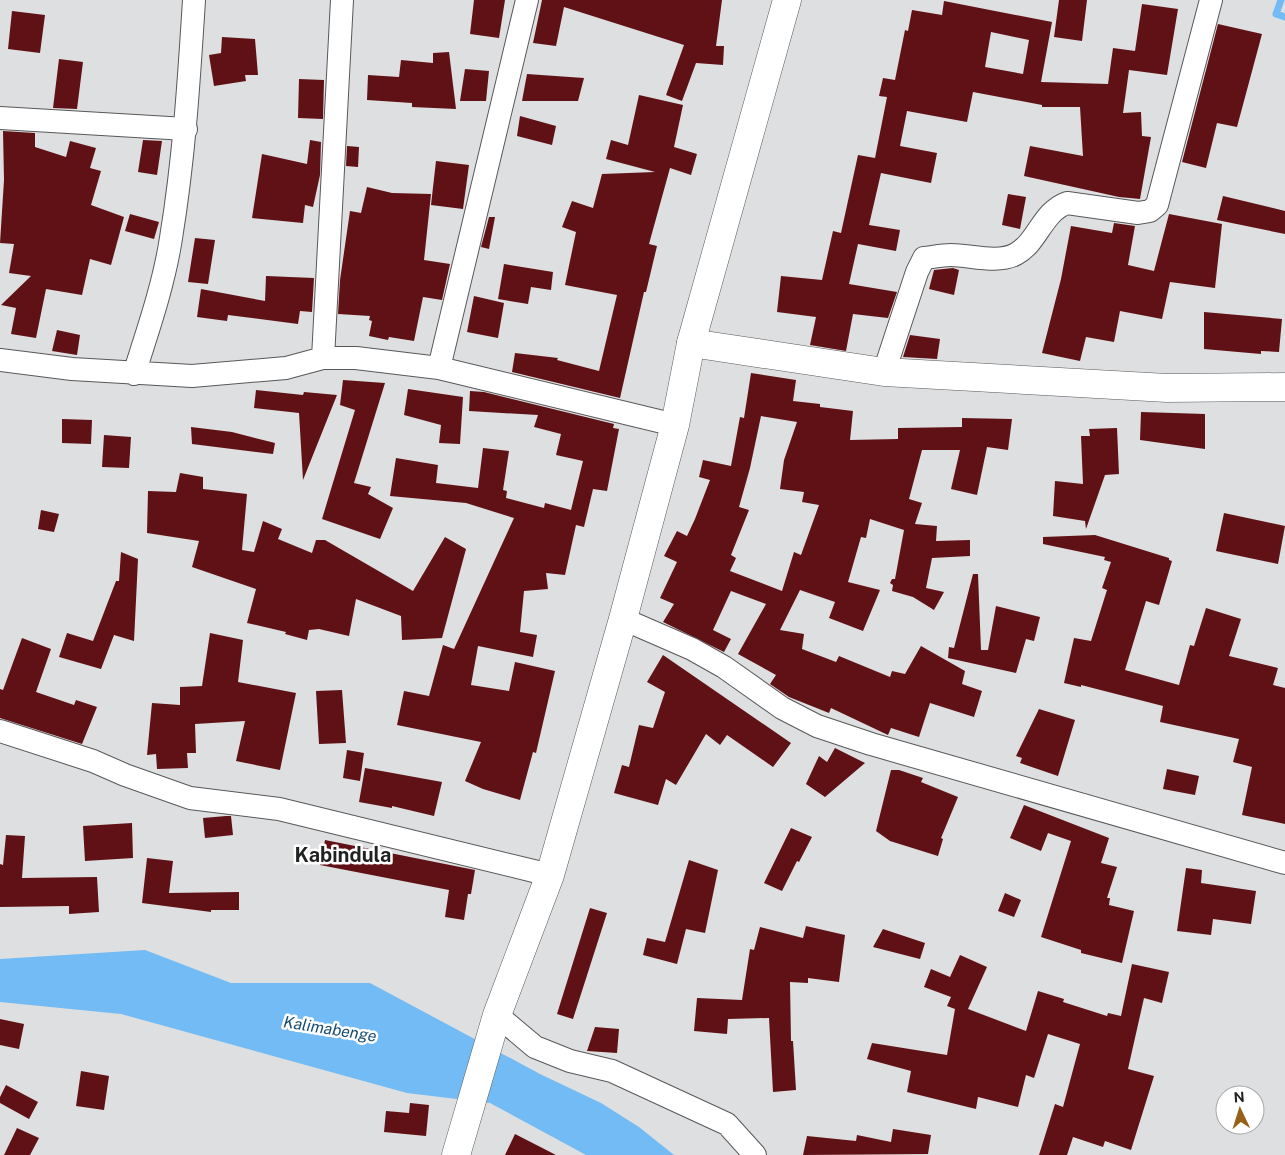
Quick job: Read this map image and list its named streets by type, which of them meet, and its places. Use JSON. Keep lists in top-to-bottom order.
{
  "districts": ["Kabindula"],
  "water": ["Kalimabenge"],
  "north": "top"
}
